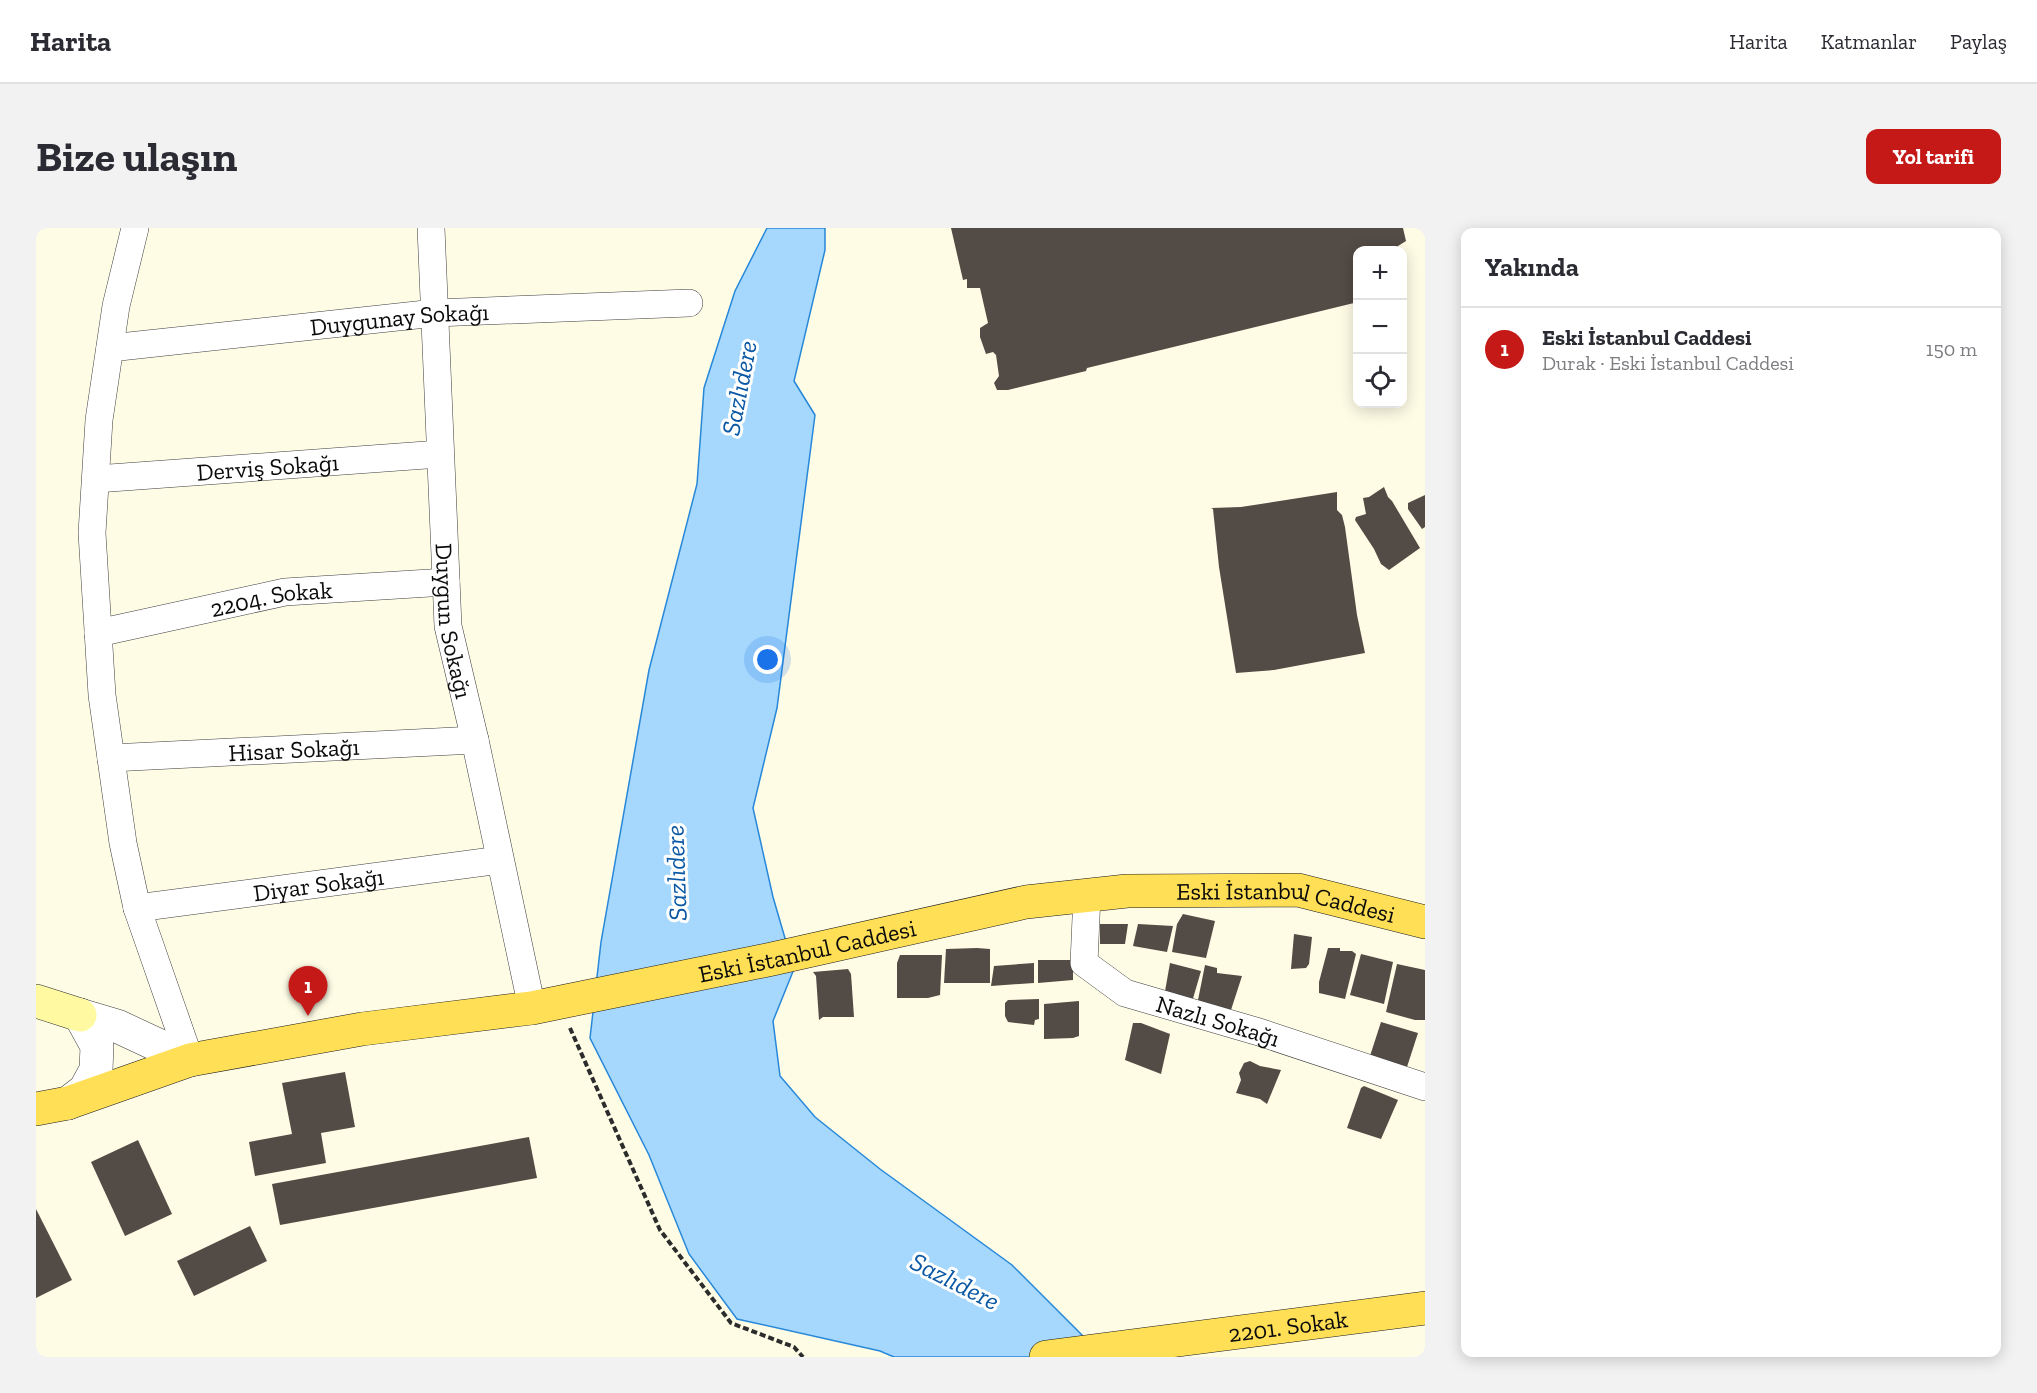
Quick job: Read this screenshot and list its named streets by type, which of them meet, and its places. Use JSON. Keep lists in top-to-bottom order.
{
  "streets": {
    "main road": ["Eski İstanbul Caddesi", "2201. Sokak"],
    "street": [
      "Duygunay Sokağı",
      "Derviş Sokağı",
      "2204. Sokak",
      "Duygun Sokağı",
      "Hisar Sokağı",
      "Diyar Sokağı",
      "Nazlı Sokağı"
    ]
  },
  "crossings": [
    ["Duygunay Sokağı", "Duygun Sokağı"],
    ["Derviş Sokağı", "Duygun Sokağı"],
    ["2204. Sokak", "Duygun Sokağı"],
    ["Duygun Sokağı", "Hisar Sokağı"],
    ["Duygun Sokağı", "Diyar Sokağı"],
    ["Duygun Sokağı", "Eski İstanbul Caddesi"],
    ["Eski İstanbul Caddesi", "Nazlı Sokağı"]
  ],
  "water": ["Sazlıdere"],
  "page": {
    "header": "Harita",
    "nav": ["Harita", "Katmanlar", "Paylaş"],
    "buttons": "Yol tarifi",
    "title": "Bize ulaşın",
    "heading": "Yakında",
    "map_buttons": ["+", "−"],
    "list": [
      {
        "mark": "1",
        "name": "Eski İstanbul Caddesi",
        "note": "Durak · Eski İstanbul Caddesi",
        "value": "150 m"
      }
    ],
    "pins": "1"
  }
}
